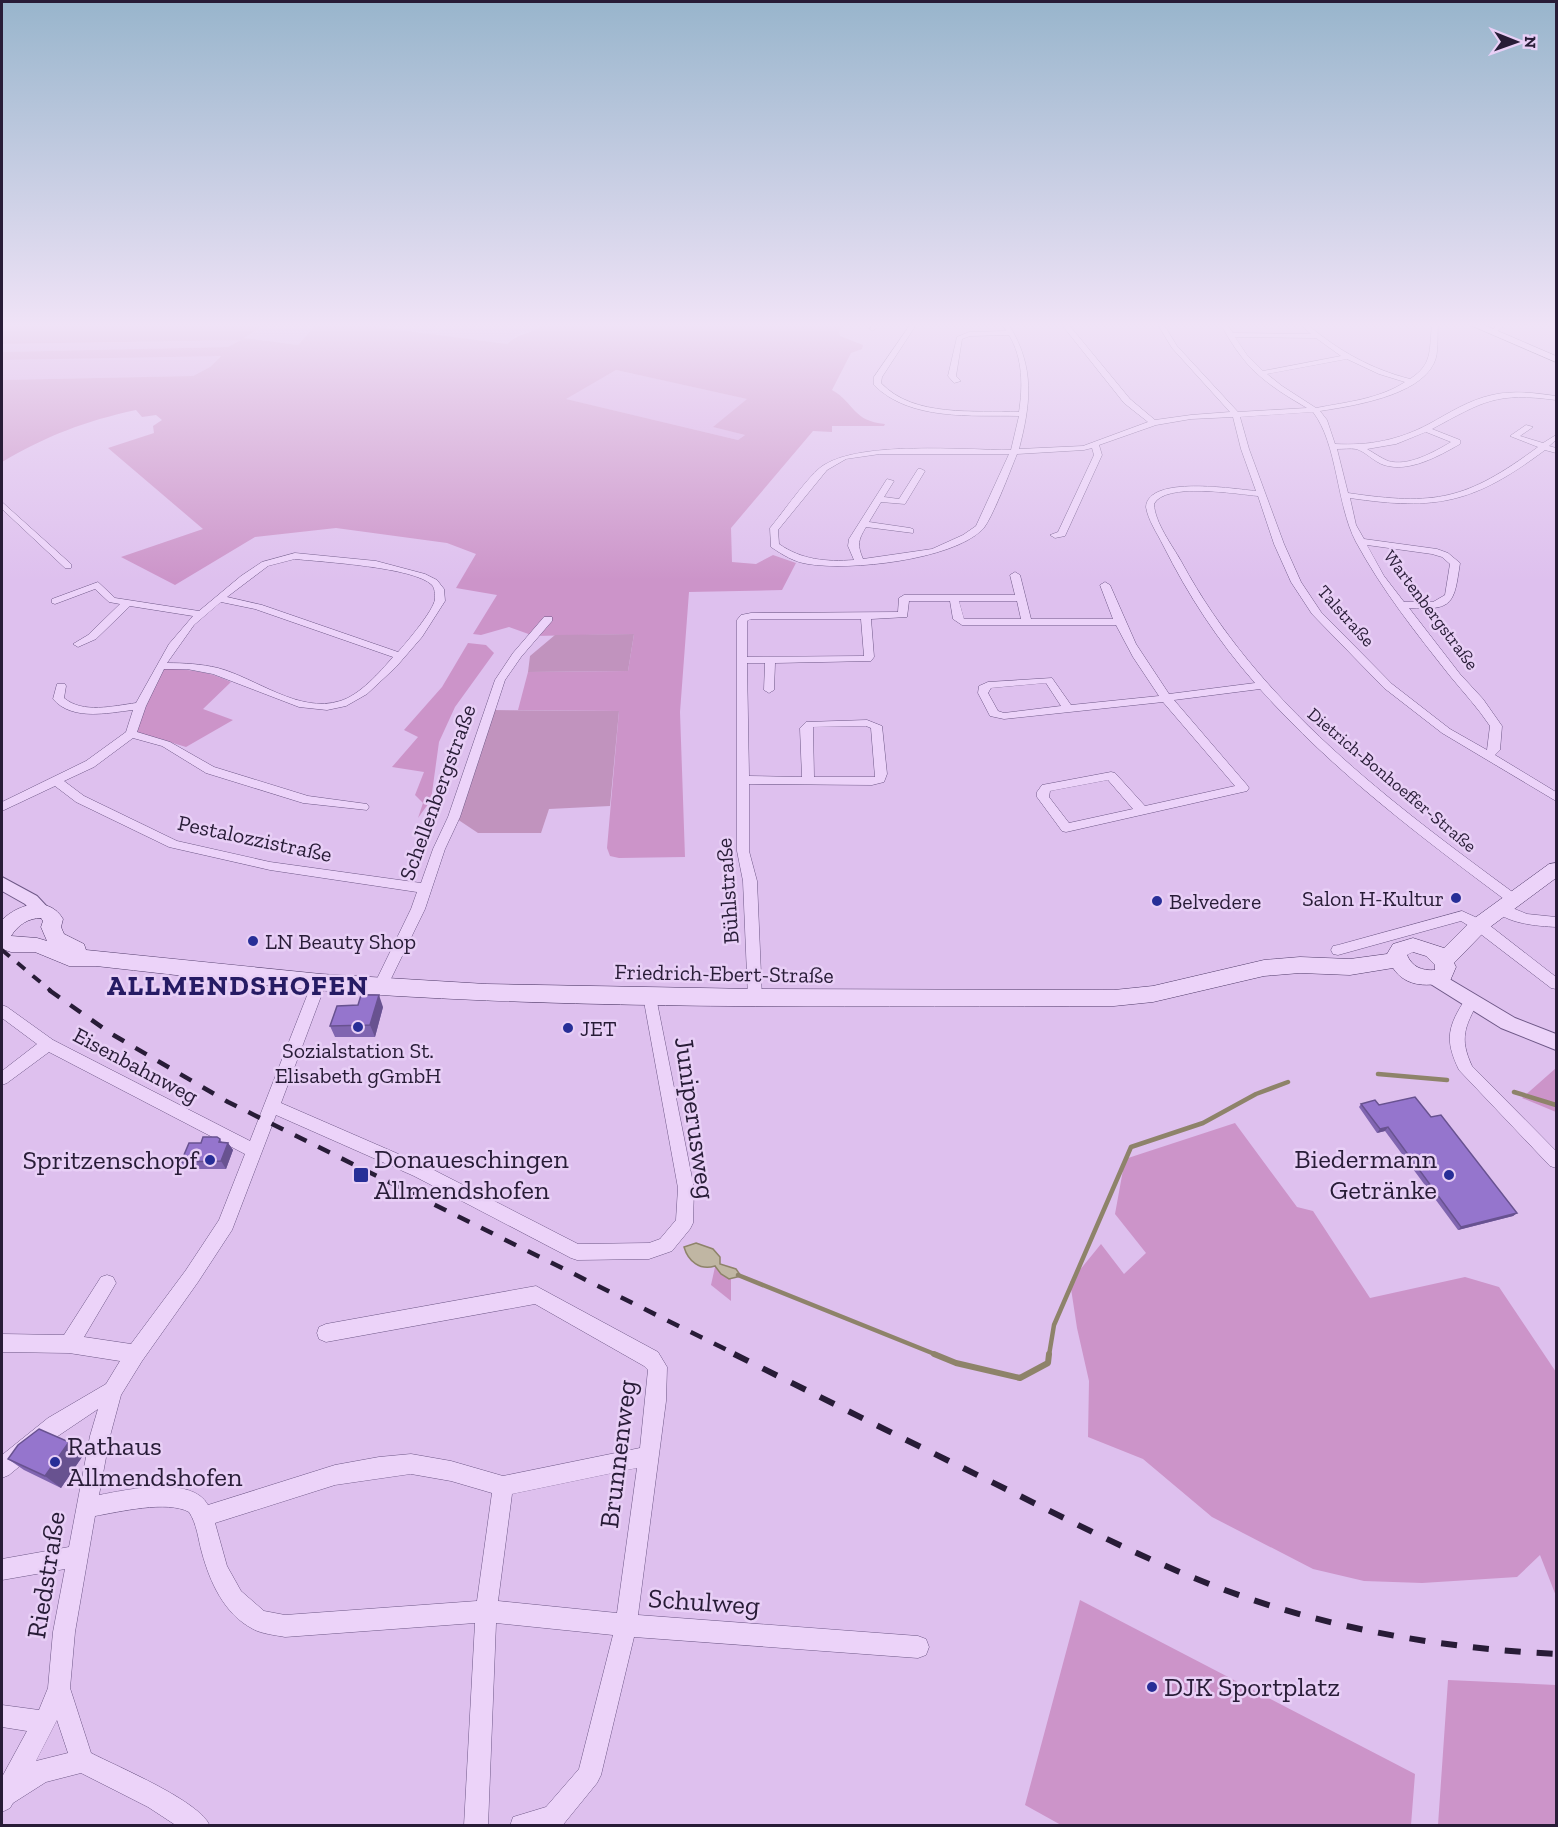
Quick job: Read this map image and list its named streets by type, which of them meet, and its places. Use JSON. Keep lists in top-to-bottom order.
{
  "streets": {
    "main road": ["Friedrich-Ebert-Straße"],
    "street": [
      "Wartenbergstraße",
      "Talstraße",
      "Dietrich-Bonhoeffer-Straße",
      "Schellenbergstraße",
      "Pestalozzistraße",
      "Bühlstraße",
      "Eisenbahnweg",
      "Juniperusweg",
      "Brunnenweg",
      "Riedstraße",
      "Schulweg"
    ]
  },
  "crossings": [
    ["Wartenbergstraße", "Talstraße"],
    ["Talstraße", "Dietrich-Bonhoeffer-Straße"],
    ["Schellenbergstraße", "Pestalozzistraße"],
    ["Schellenbergstraße", "Friedrich-Ebert-Straße"],
    ["Bühlstraße", "Friedrich-Ebert-Straße"],
    ["Friedrich-Ebert-Straße", "Juniperusweg"],
    ["Friedrich-Ebert-Straße", "Riedstraße"],
    ["Eisenbahnweg", "Riedstraße"],
    ["Juniperusweg", "Riedstraße"],
    ["Brunnenweg", "Schulweg"]
  ],
  "districts": ["ALLMENDSHOFEN"],
  "places": {
    "other": [
      "Salon H-Kultur",
      "Belvedere",
      "LN Beauty Shop",
      "Sozialstation St. Elisabeth gGmbH",
      "JET",
      "Spritzenschopf",
      "Biedermann Getränke",
      "Rathaus Allmendshofen",
      "DJK Sportplatz"
    ],
    "transit": ["Donaueschingen Allmendshofen"]
  },
  "north": "right"
}
